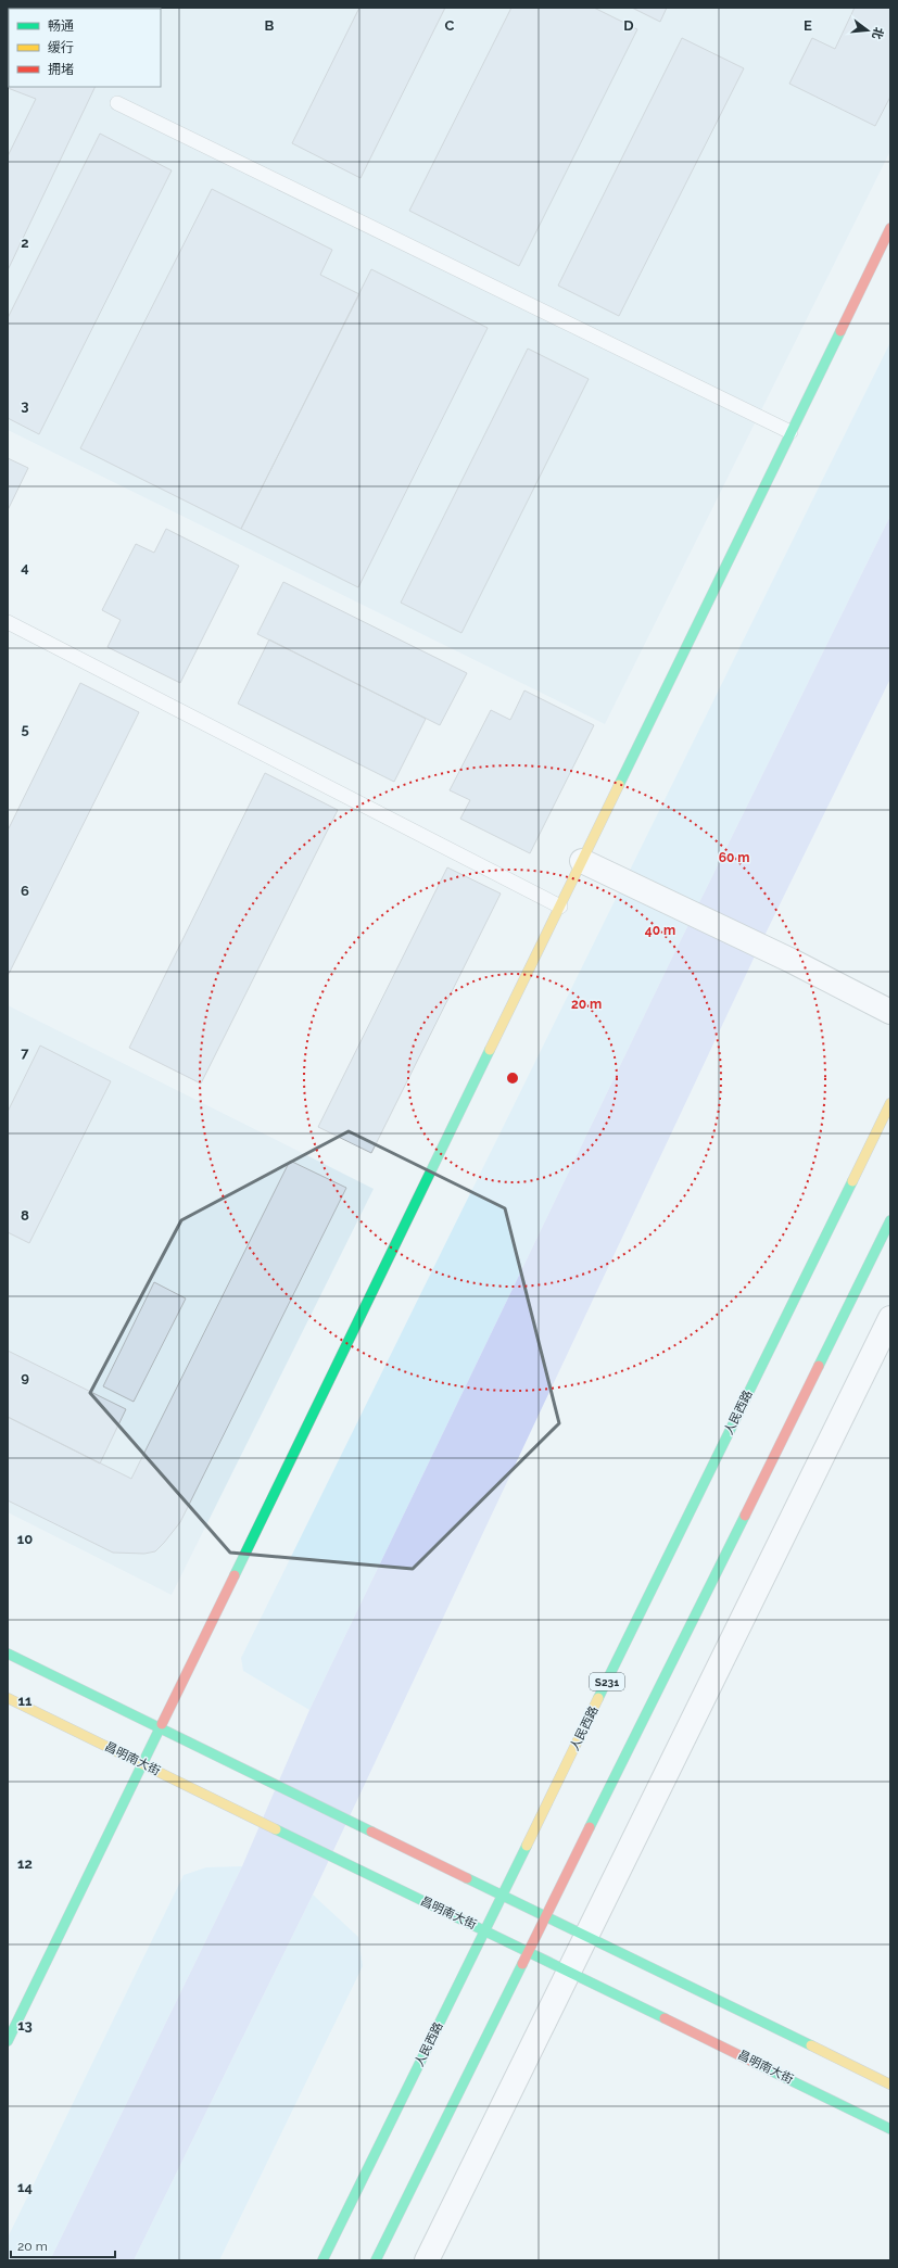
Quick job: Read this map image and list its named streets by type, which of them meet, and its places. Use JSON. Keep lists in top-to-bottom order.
{
  "streets": {
    "main road": ["人民西路", "S231", "昌明南大街"]
  },
  "crossings": [
    ["人民西路", "昌明南大街"]
  ],
  "legend": ["畅通", "缓行", "拥堵"],
  "scale_bar": "20 m",
  "north": "right",
  "grid": {
    "columns": [
      "B",
      "C",
      "D",
      "E"
    ],
    "rows": [
      "2",
      "3",
      "4",
      "5",
      "6",
      "7",
      "8",
      "9",
      "10",
      "11",
      "12",
      "13",
      "14"
    ]
  },
  "rings": ["60 m", "40 m", "20 m"]
}
